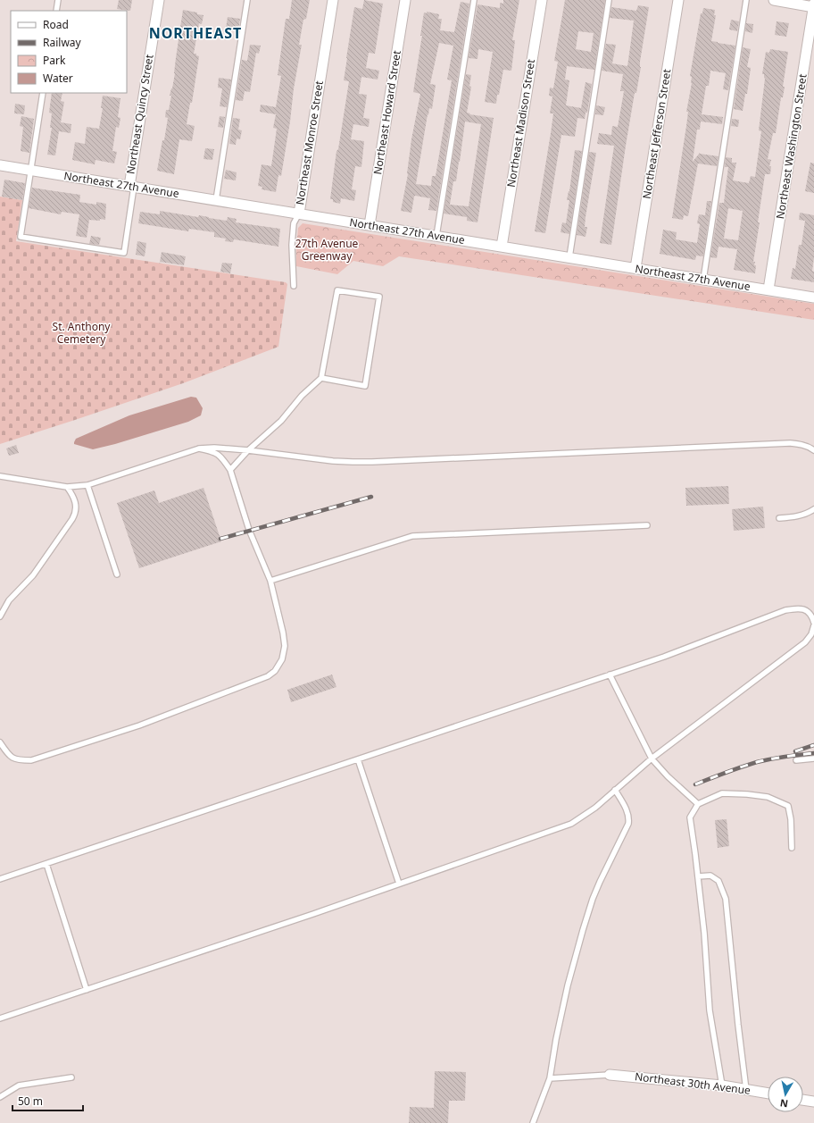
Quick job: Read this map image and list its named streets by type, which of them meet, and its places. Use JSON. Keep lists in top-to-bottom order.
{
  "streets": {
    "street": [
      "Northeast Howard Street",
      "Northeast Quincy Street",
      "Northeast Madison Street",
      "Northeast Jefferson Street",
      "Northeast Monroe Street",
      "Northeast Washington Street",
      "Northeast 27th Avenue",
      "Northeast 30th Avenue"
    ]
  },
  "crossings": [
    ["Northeast Howard Street", "Northeast 27th Avenue"],
    ["Northeast Quincy Street", "Northeast 27th Avenue"],
    ["Northeast Madison Street", "Northeast 27th Avenue"],
    ["Northeast Jefferson Street", "Northeast 27th Avenue"],
    ["Northeast Monroe Street", "Northeast 27th Avenue"],
    ["Northeast Washington Street", "Northeast 27th Avenue"]
  ],
  "districts": ["NORTHEAST"],
  "parks": ["27th Avenue Greenway", "St. Anthony Cemetery"],
  "legend": [
    "Road",
    "Railway",
    "Park",
    "Water"
  ],
  "scale_bar": "50 m",
  "north": "bottom"
}
